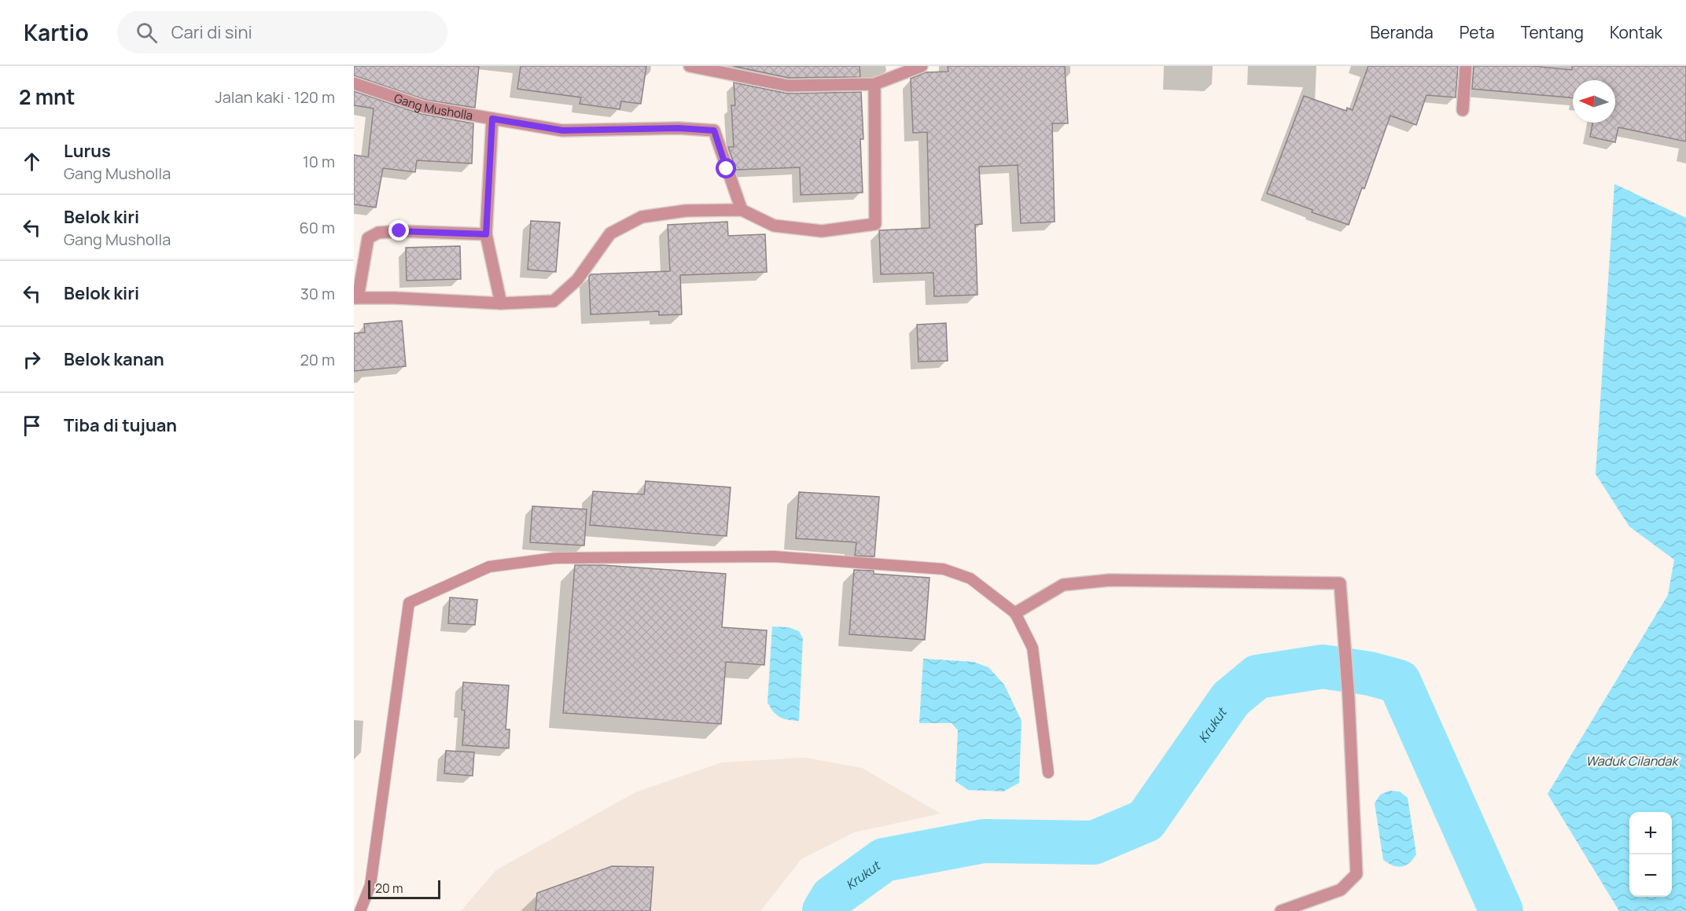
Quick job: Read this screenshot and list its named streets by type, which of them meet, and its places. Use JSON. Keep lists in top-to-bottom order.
{
  "streets": {
    "street": ["Gang Musholla"]
  },
  "water": ["Krukut", "Waduk Cilandak"],
  "scale_bar": "20 m",
  "north": "left",
  "page": {
    "header": "Kartio",
    "search": "Cari di sini",
    "nav": [
      "Beranda",
      "Peta",
      "Tentang",
      "Kontak"
    ],
    "heading": ["2 mnt", "Jalan kaki · 120 m"],
    "list": [
      ["Lurus", "Gang Musholla", "10 m"],
      ["Belok kiri", "Gang Musholla", "60 m"],
      ["Belok kiri", "30 m"],
      ["Belok kanan", "20 m"],
      "Tiba di tujuan"
    ],
    "map_buttons": ["+", "−"],
    "scale": "20 m"
  }
}
